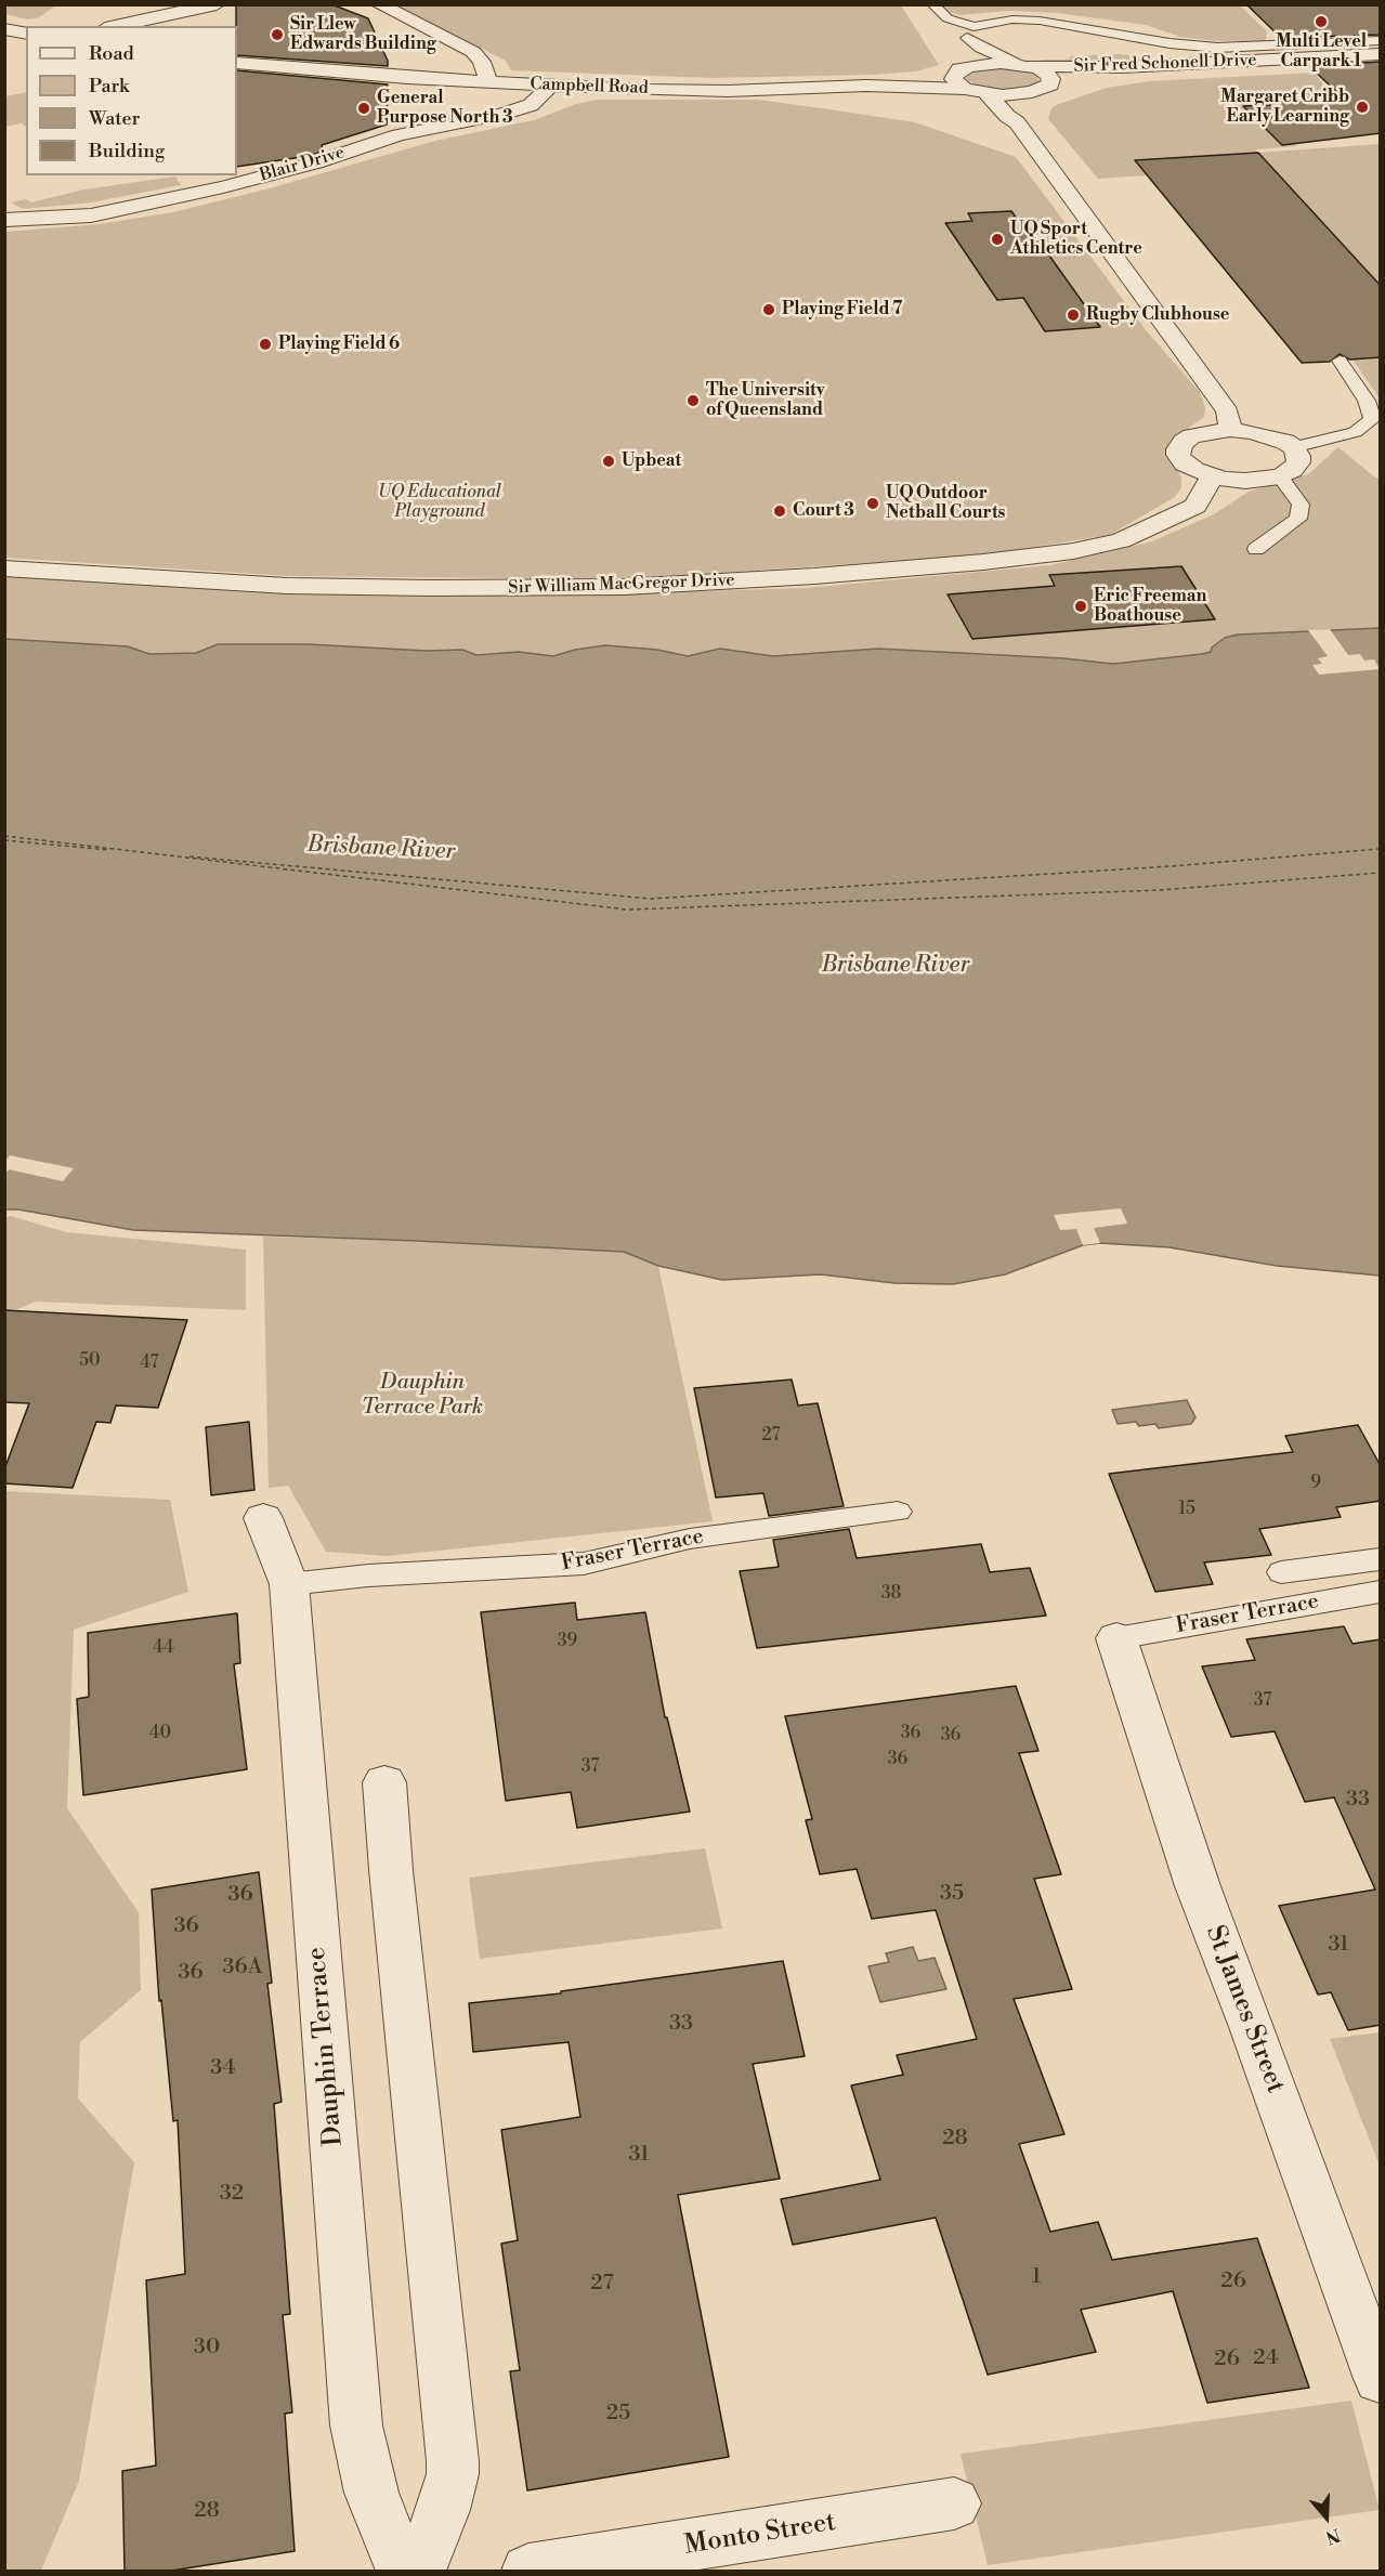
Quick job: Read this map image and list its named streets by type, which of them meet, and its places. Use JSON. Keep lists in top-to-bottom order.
{
  "streets": {
    "street": [
      "Sir Fred Schonell Drive",
      "Campbell Road",
      "Blair Drive",
      "Sir William MacGregor Drive",
      "St James Street",
      "Dauphin Terrace",
      "Monto Street"
    ],
    "lane": ["Fraser Terrace"]
  },
  "crossings": [
    ["Sir Fred Schonell Drive", "Campbell Road"],
    ["Campbell Road", "Blair Drive"],
    ["Fraser Terrace", "St James Street"],
    ["Fraser Terrace", "Dauphin Terrace"]
  ],
  "water": ["Brisbane River"],
  "parks": ["UQ Educational Playground", "Dauphin Terrace Park"],
  "places": [
    "Multi Level Carpark 1",
    "Sir Llew Edwards Building",
    "Margaret Cribb Early Learning",
    "General Purpose North 3",
    "UQ Sport Athletics Centre",
    "Playing Field 7",
    "Rugby Clubhouse",
    "Playing Field 6",
    "The University of Queensland",
    "Upbeat",
    "UQ Outdoor Netball Courts",
    "Court 3",
    "Eric Freeman Boathouse"
  ],
  "house_numbers": [
    "50",
    "47",
    "27",
    "9",
    "15",
    "38",
    "39",
    "44",
    "37",
    "40",
    "36",
    "36",
    "36",
    "37",
    "33",
    "35",
    "36",
    "36",
    "31",
    "36A",
    "36",
    "33",
    "34",
    "28",
    "31",
    "32",
    "1",
    "26",
    "27",
    "30",
    "24",
    "26",
    "25",
    "28"
  ],
  "legend": [
    "Road",
    "Park",
    "Water",
    "Building"
  ],
  "north": "bottom"
}
